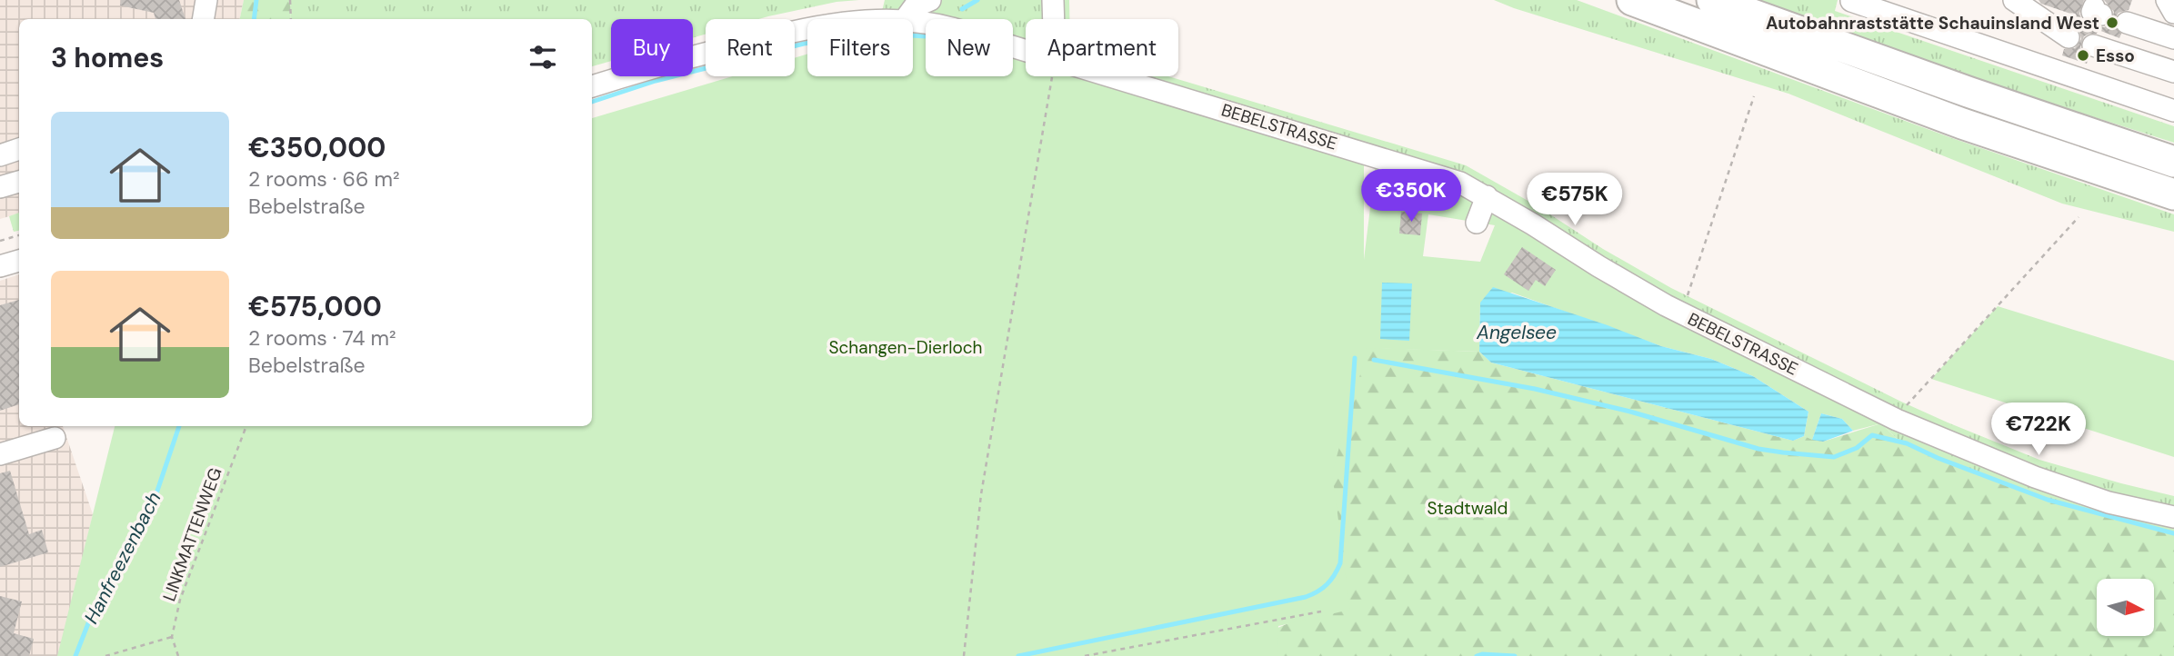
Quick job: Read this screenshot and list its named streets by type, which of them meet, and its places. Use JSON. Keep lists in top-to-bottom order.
{
  "streets": {
    "street": ["BEBELSTRASSE"],
    "path": ["LINKMATTENWEG"]
  },
  "water": ["Angelsee", "Hanfreezenbach"],
  "parks": ["Schangen-Dierloch", "Stadtwald"],
  "places": ["Autobahnraststätte Schauinsland West", "Esso"],
  "north": "right",
  "page": {
    "chip": [
      "Buy",
      "Rent",
      "Filters",
      "New",
      "Apartment"
    ],
    "heading": "3 homes",
    "list": [
      {
        "name": "€350,000",
        "note": "2 rooms · 66 m² · Bebelstraße"
      },
      {
        "name": "€575,000",
        "note": "2 rooms · 74 m² · Bebelstraße"
      }
    ],
    "price": ["€350K", "€575K", "€722K"]
  }
}
